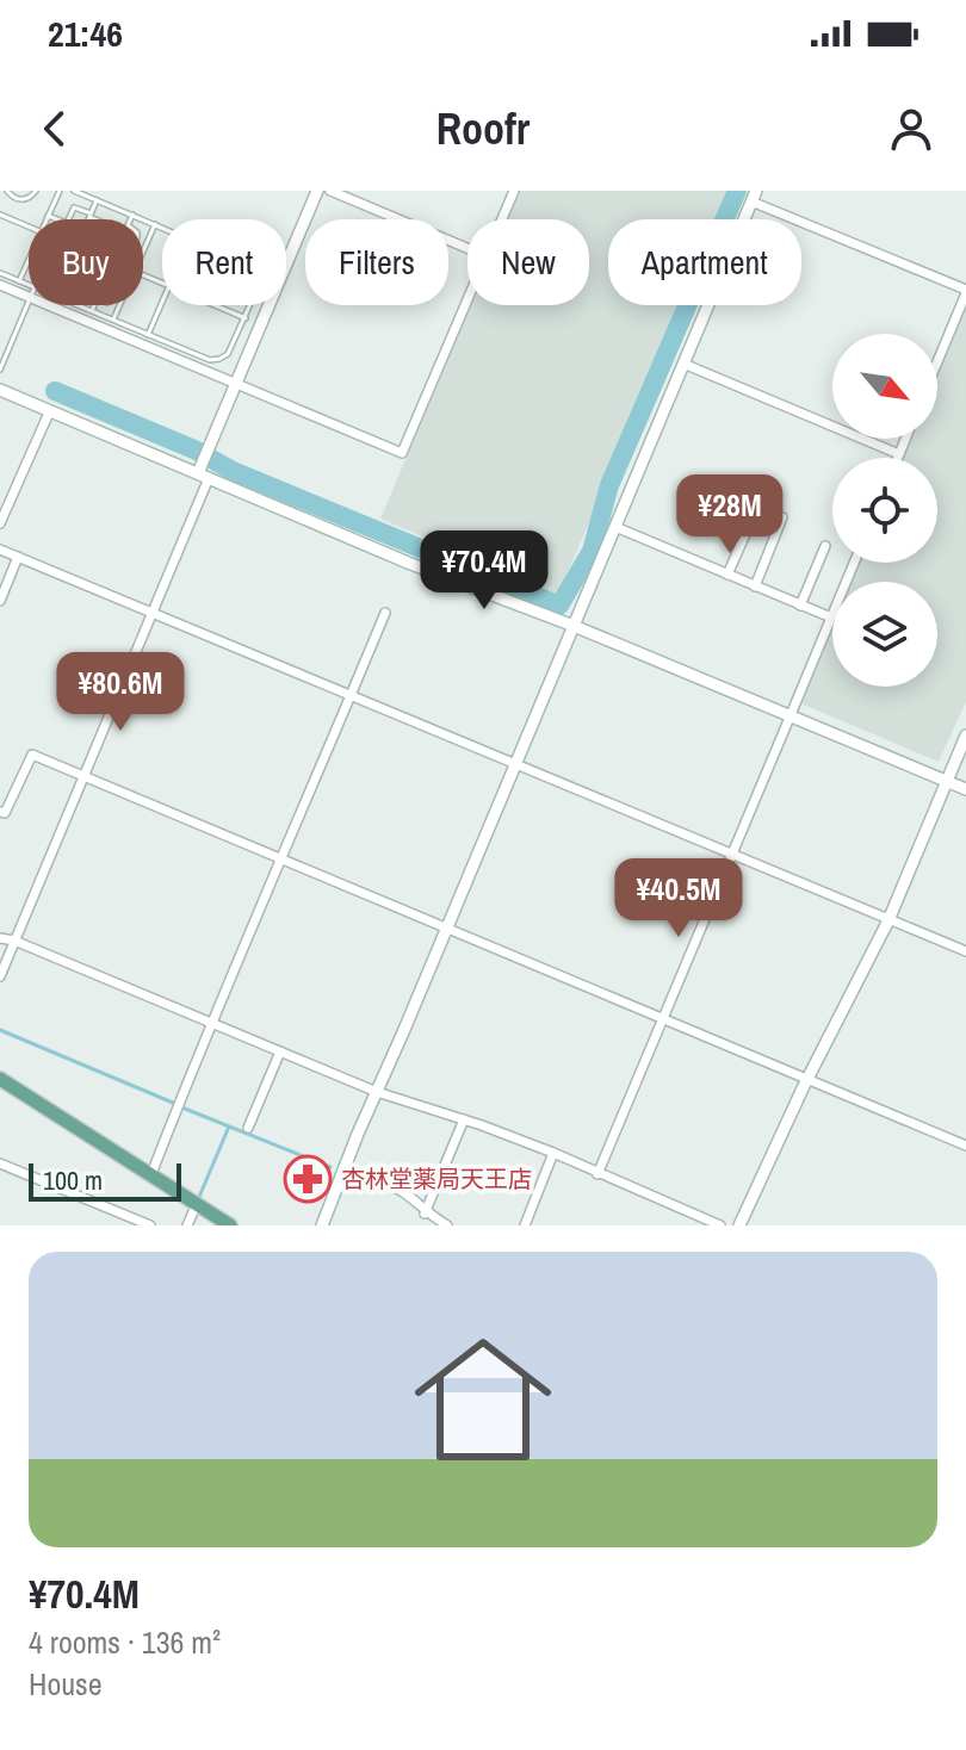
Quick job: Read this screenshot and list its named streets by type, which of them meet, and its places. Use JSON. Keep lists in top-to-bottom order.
{
  "places": {
    "pharmacy": ["杏林堂薬局天王店"]
  },
  "scale_bar": "100 m",
  "north": "bottom right",
  "page": {
    "status": "21:46",
    "header": "Roofr",
    "chip": [
      "Buy",
      "Rent",
      "Filters",
      "New",
      "Apartment"
    ],
    "price": [
      "¥28M",
      "¥70.4M",
      "¥80.6M",
      "¥40.5M"
    ],
    "scale": "100 m",
    "list": [
      {
        "name": "¥70.4M",
        "note": "4 rooms · 136 m² · House"
      }
    ]
  }
}
